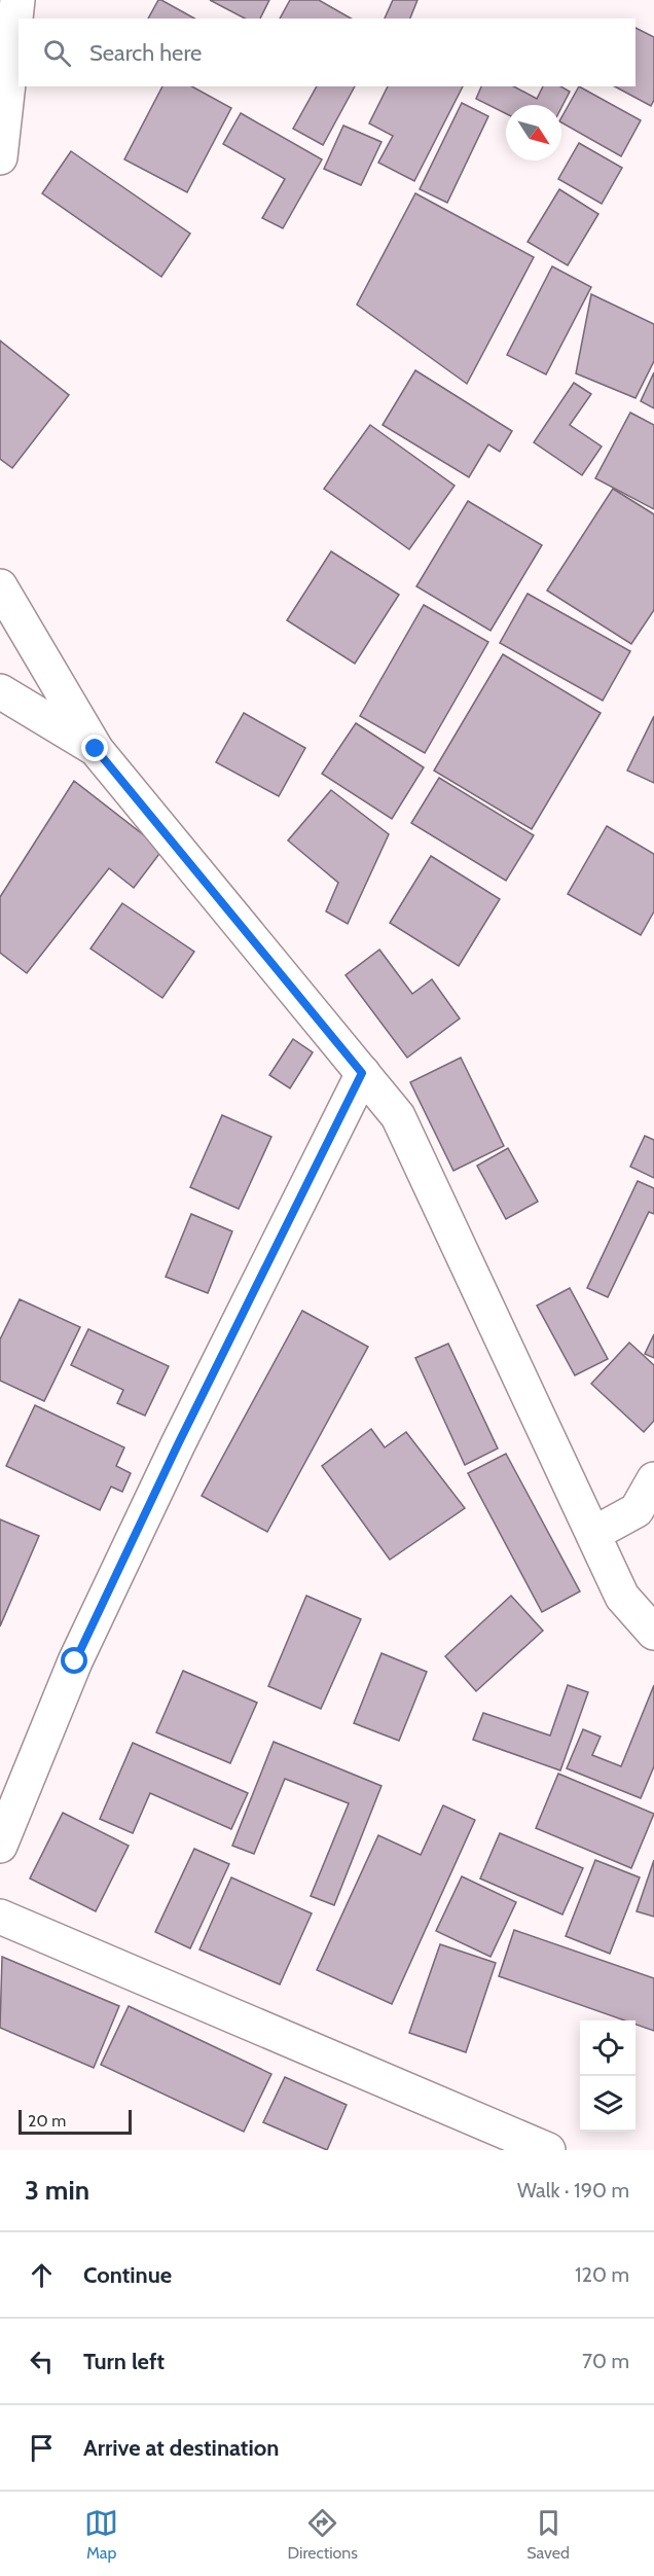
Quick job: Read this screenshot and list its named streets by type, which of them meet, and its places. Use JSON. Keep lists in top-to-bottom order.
{
  "scale_bar": "20 m",
  "north": "bottom right",
  "page": {
    "search": "Search here",
    "scale": "20 m",
    "heading": ["3 min", "Walk · 190 m"],
    "list": [
      ["Continue", "120 m"],
      ["Turn left", "70 m"],
      "Arrive at destination"
    ],
    "nav": ["Map", "Directions", "Saved"]
  }
}
